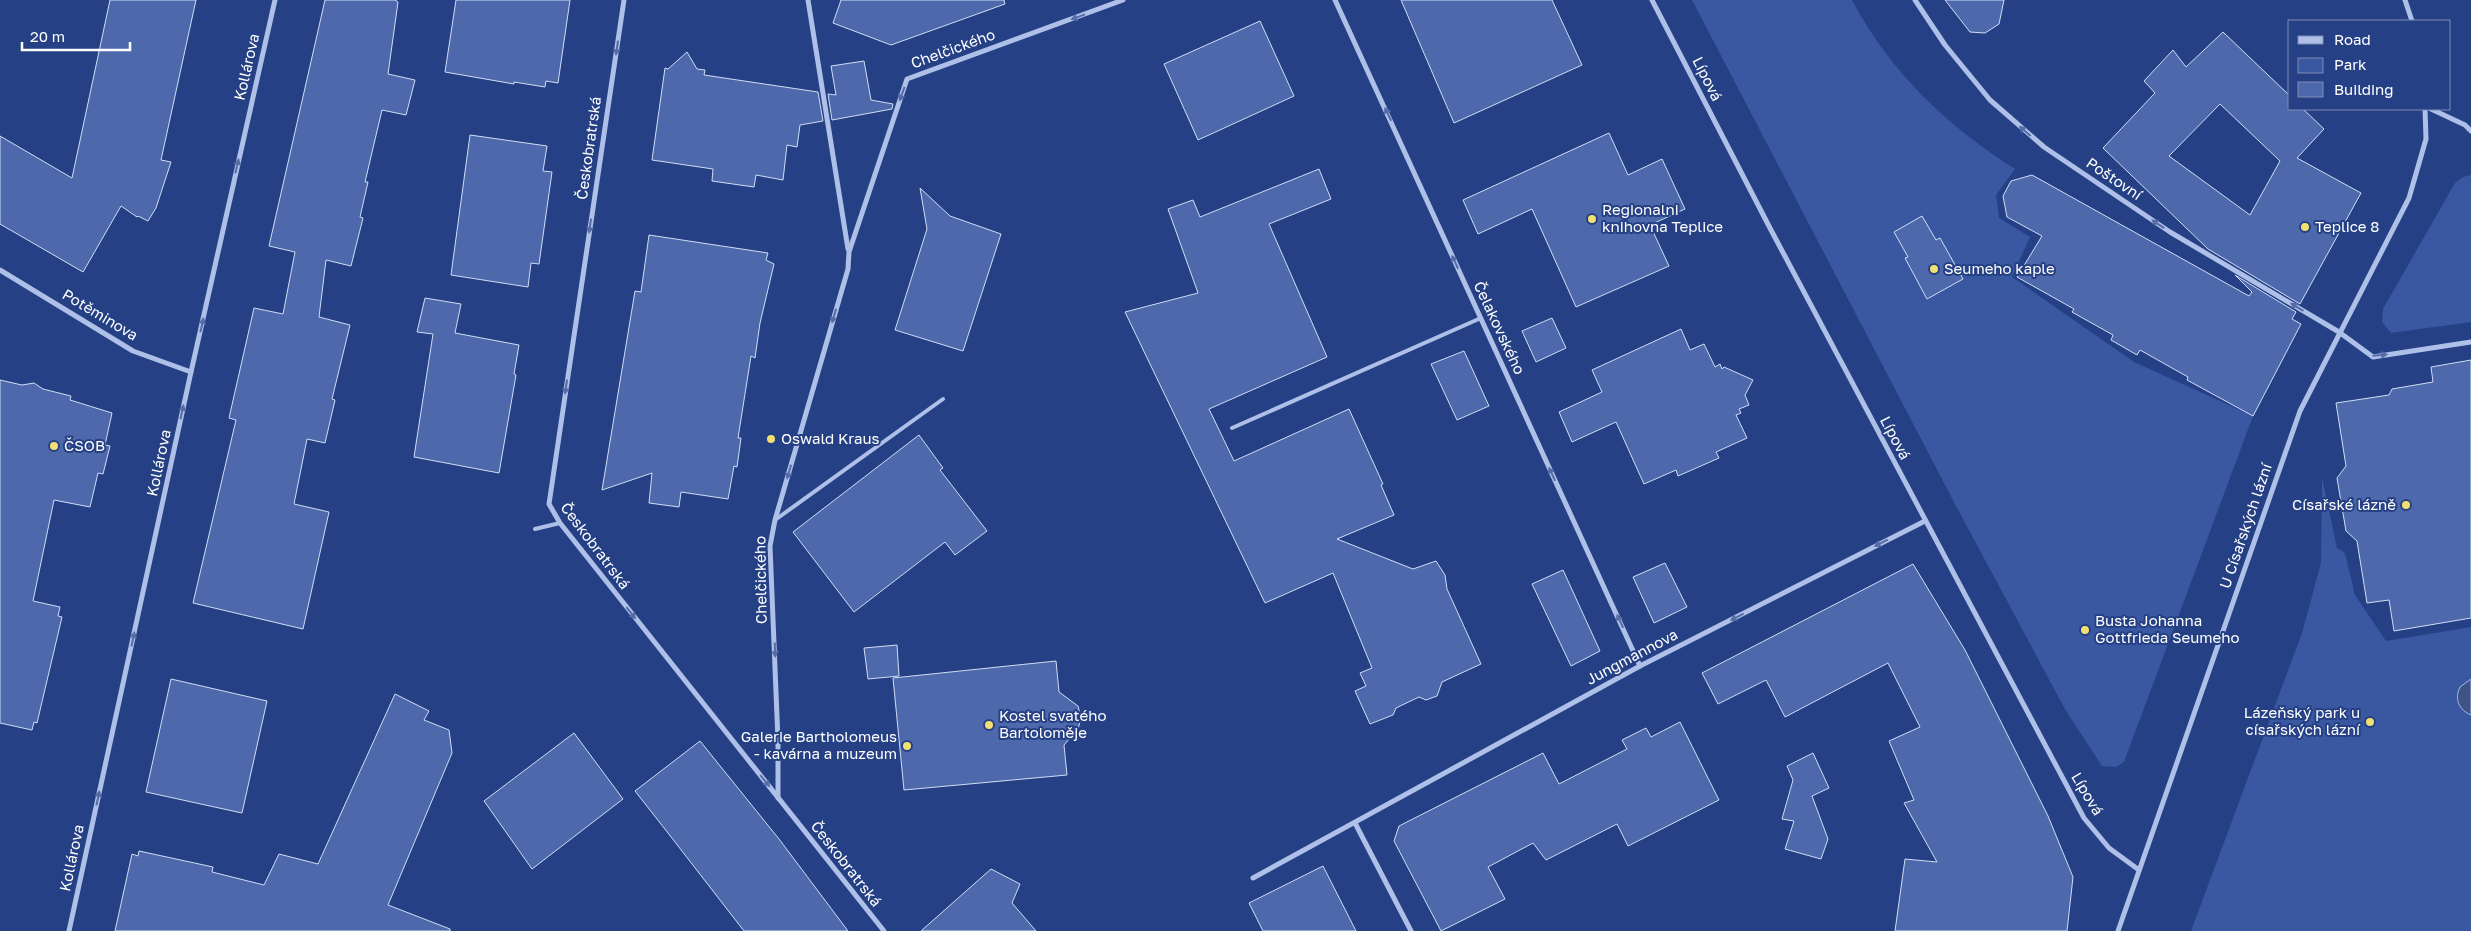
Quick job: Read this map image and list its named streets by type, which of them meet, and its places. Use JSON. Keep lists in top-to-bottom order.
{
  "streets": {
    "street": [
      "Chelčického",
      "Kollárova",
      "Lípová",
      "Českobratrská",
      "Poštovní",
      "Potěminova",
      "Čelakovského",
      "U Císařských lázní",
      "Jungmannova"
    ]
  },
  "crossings": [
    ["Chelčického", "Českobratrská"],
    ["Kollárova", "Potěminova"],
    ["Lípová", "U Císařských lázní"],
    ["Lípová", "Jungmannova"],
    ["Poštovní", "U Císařských lázní"],
    ["Čelakovského", "Jungmannova"]
  ],
  "one_way": [
    "Chelčického",
    "Kollárova",
    "Českobratrská",
    "Čelakovského",
    "Jungmannova"
  ],
  "places": [
    "Regionalni knihovna Teplice",
    "Teplice 8",
    "Seumeho kaple",
    "Oswald Kraus",
    "ČSOB",
    "Císařské lázně",
    "Busta Johanna Gottfrieda Seumeho",
    "Lázeňský park u císařských lázní",
    "Kostel svatého Bartoloměje",
    "Galerie Bartholomeus - kavárna a muzeum"
  ],
  "legend": ["Road", "Park", "Building"],
  "scale_bar": "20 m"
}
